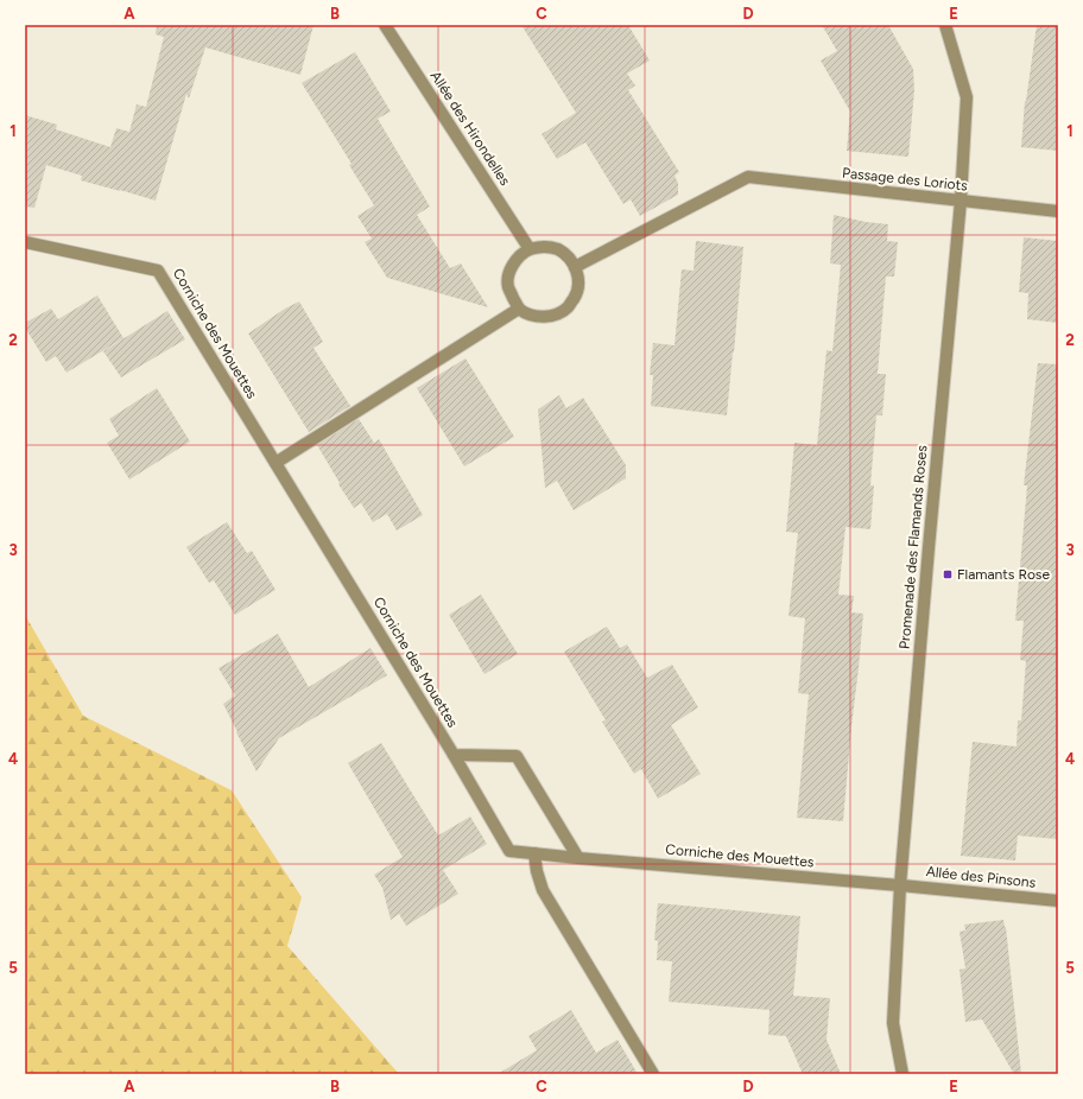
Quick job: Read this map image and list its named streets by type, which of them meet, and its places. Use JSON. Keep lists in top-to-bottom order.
{
  "streets": {
    "street": [
      "Allée des Hirondelles",
      "Passage des Loriots",
      "Corniche des Mouettes",
      "Promenade des Flamands Roses",
      "Allée des Pinsons"
    ]
  },
  "crossings": [
    ["Allée des Hirondelles", "Passage des Loriots"],
    ["Passage des Loriots", "Promenade des Flamands Roses"],
    ["Corniche des Mouettes", "Promenade des Flamands Roses"],
    ["Corniche des Mouettes", "Allée des Pinsons"],
    ["Promenade des Flamands Roses", "Allée des Pinsons"]
  ],
  "places": {
    "transit": ["Flamants Rose"]
  },
  "grid": {
    "columns": [
      "A",
      "B",
      "C",
      "D",
      "E"
    ],
    "rows": [
      "1",
      "2",
      "3",
      "4",
      "5"
    ]
  }
}
